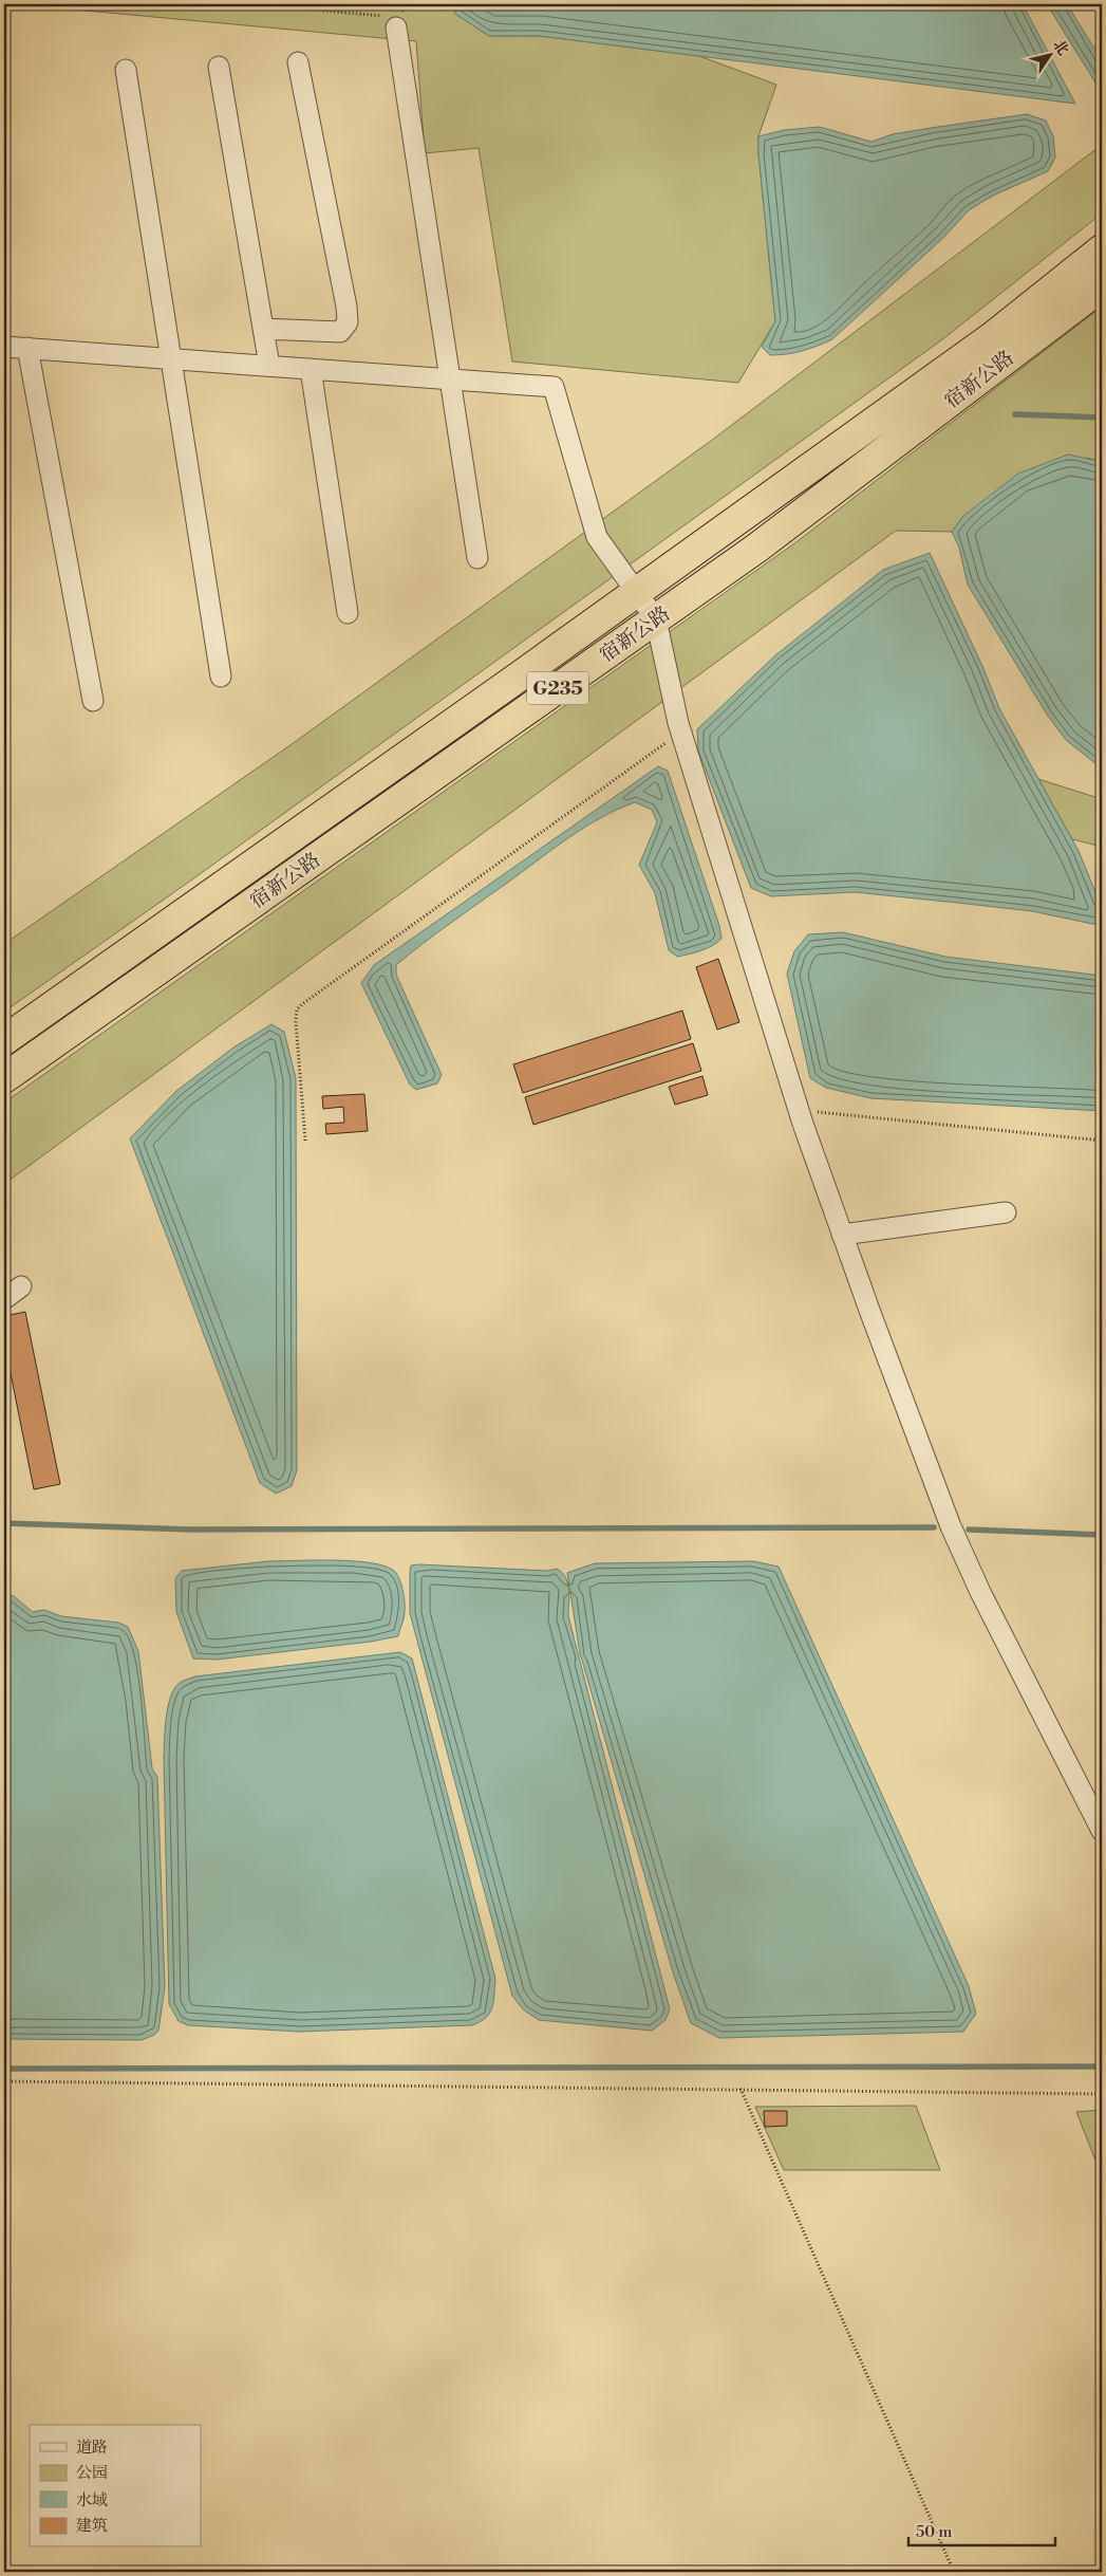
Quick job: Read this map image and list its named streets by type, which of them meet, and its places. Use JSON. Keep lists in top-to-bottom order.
{
  "streets": {
    "highway": ["宿新公路", "G235"]
  },
  "legend": [
    "道路",
    "公园",
    "水域",
    "建筑"
  ],
  "scale_bar": "50 m",
  "north": "top right"
}
